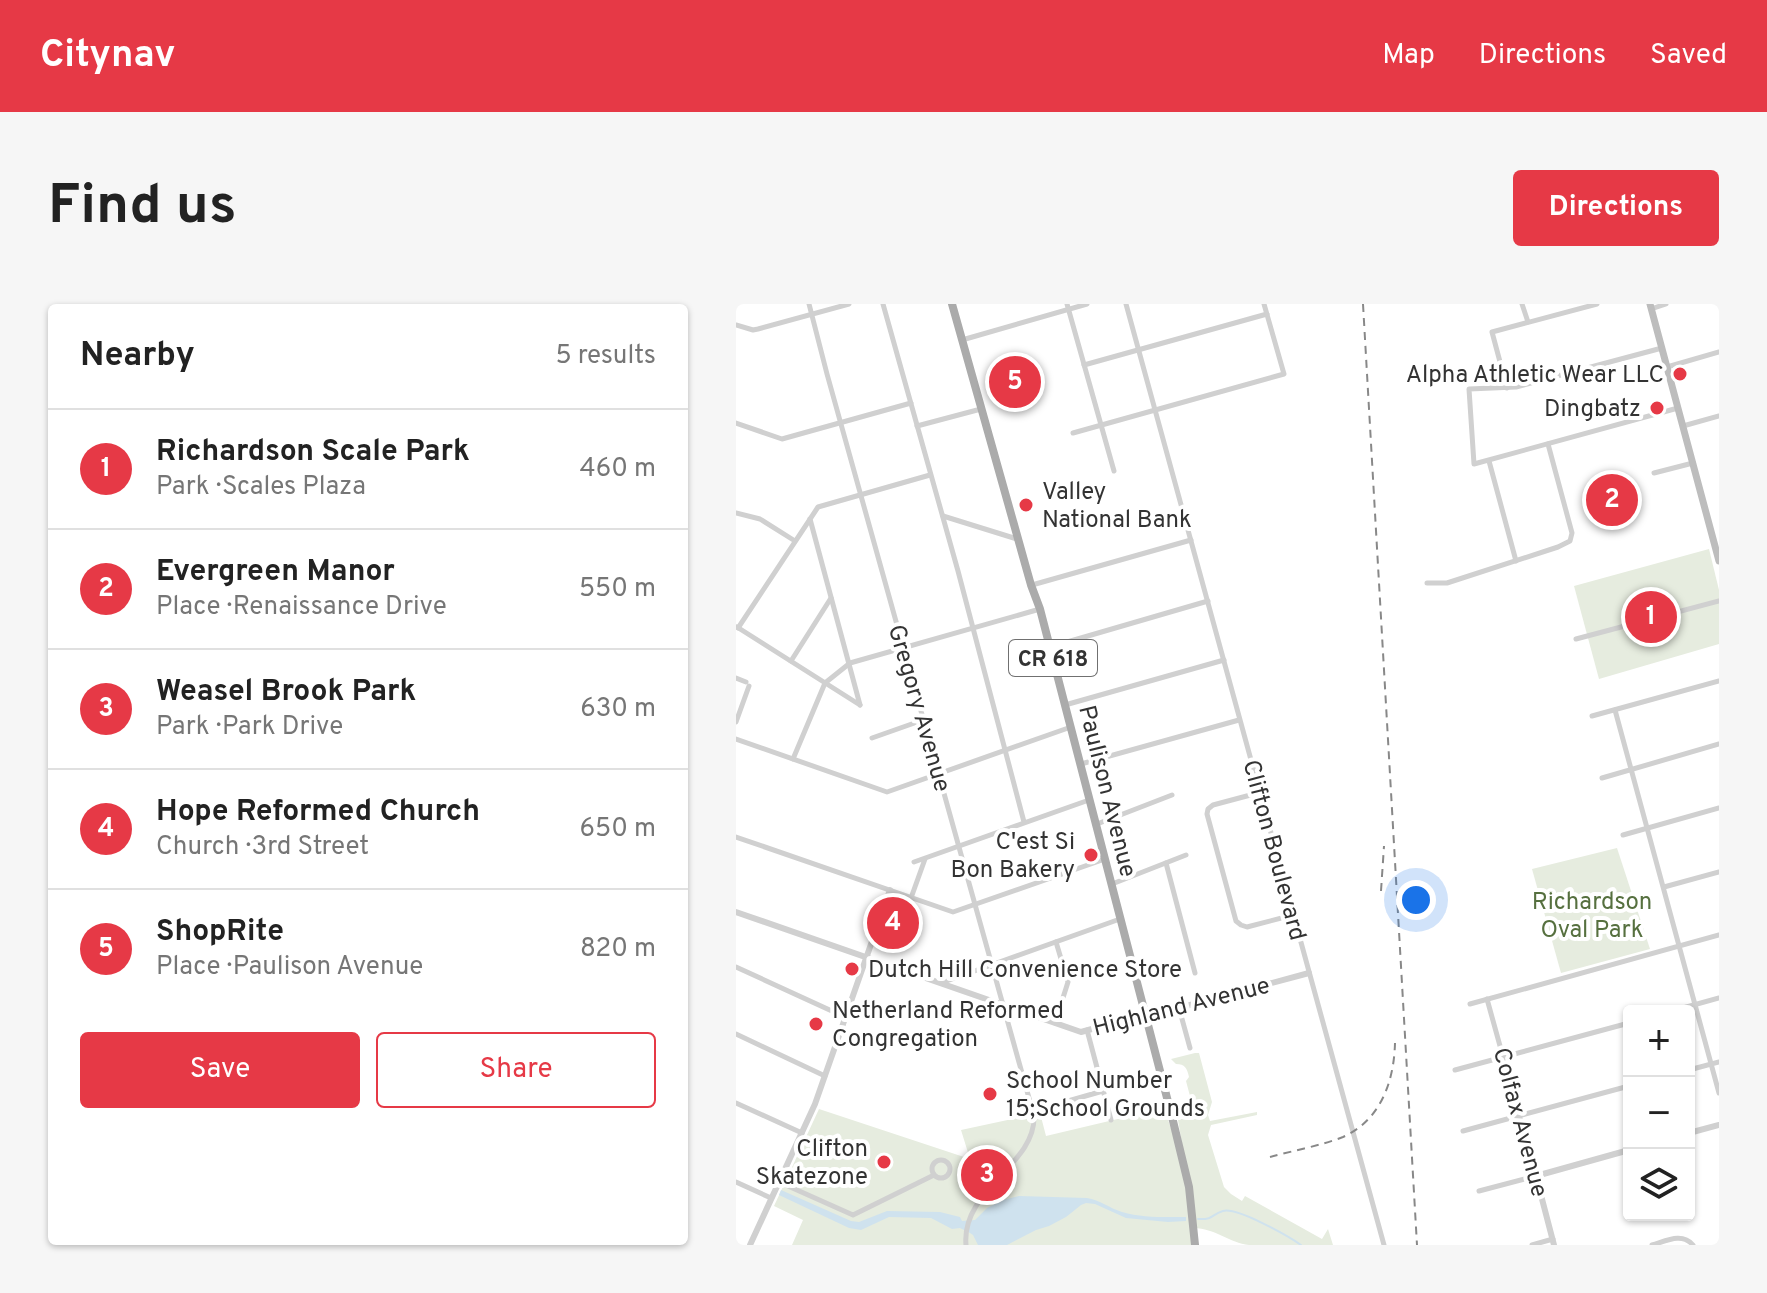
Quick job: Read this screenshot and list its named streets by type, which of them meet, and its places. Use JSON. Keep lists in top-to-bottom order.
{
  "streets": {
    "main road": ["CR 618", "Paulison Avenue"],
    "street": [
      "Gregory Avenue",
      "Clifton Boulevard",
      "Highland Avenue",
      "Colfax Avenue"
    ]
  },
  "crossings": [
    ["Gregory Avenue", "Highland Avenue"],
    ["Paulison Avenue", "Highland Avenue"],
    ["Clifton Boulevard", "Highland Avenue"]
  ],
  "parks": ["Richardson Oval Park"],
  "places": [
    "Alpha Athletic Wear LLC",
    "Dingbatz",
    "Valley National Bank",
    "C'est Si Bon Bakery",
    "Dutch Hill Convenience Store",
    "Netherland Reformed Congregation",
    "School Number 15;School Grounds",
    "Clifton Skatezone"
  ],
  "page": {
    "header": "Citynav",
    "nav": ["Map", "Directions", "Saved"],
    "buttons": [
      "Directions",
      ["Save", "Share"]
    ],
    "title": "Find us",
    "heading": ["Nearby", "5 results"],
    "pins": [
      "5",
      "2",
      "1",
      "4",
      "3"
    ],
    "list": [
      {
        "mark": "1",
        "name": "Richardson Scale Park",
        "note": "Park · Scales Plaza",
        "value": "460 m"
      },
      {
        "mark": "2",
        "name": "Evergreen Manor",
        "note": "Place · Renaissance Drive",
        "value": "550 m"
      },
      {
        "mark": "3",
        "name": "Weasel Brook Park",
        "note": "Park · Park Drive",
        "value": "630 m"
      },
      {
        "mark": "4",
        "name": "Hope Reformed Church",
        "note": "Church · 3rd Street",
        "value": "650 m"
      },
      {
        "mark": "5",
        "name": "ShopRite",
        "note": "Place · Paulison Avenue",
        "value": "820 m"
      }
    ],
    "map_buttons": ["+", "−"]
  }
}
